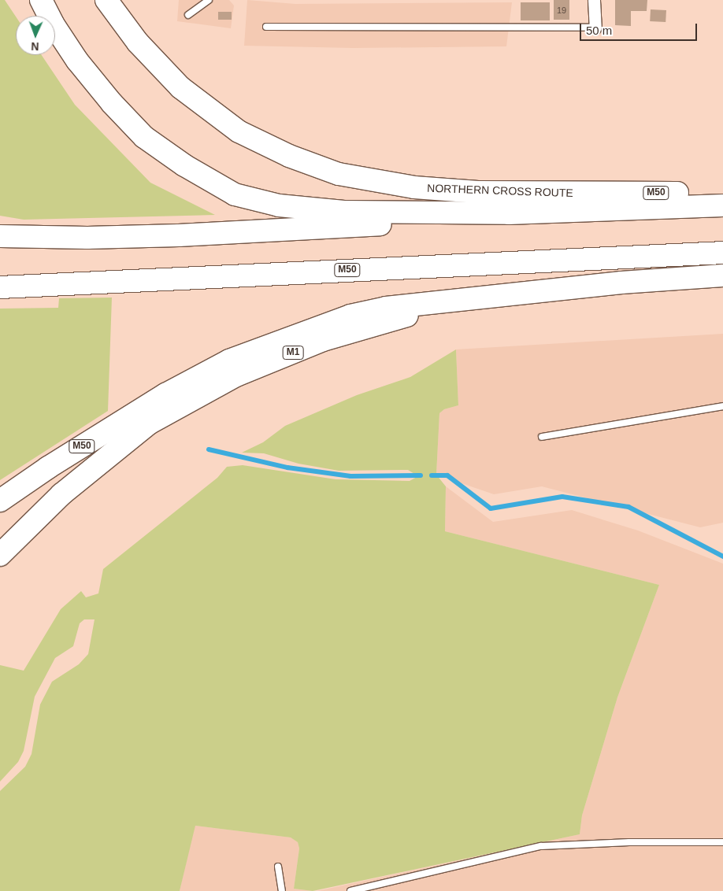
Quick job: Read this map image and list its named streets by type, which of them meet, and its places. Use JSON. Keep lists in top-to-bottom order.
{
  "streets": {
    "highway": ["NORTHERN CROSS ROUTE", "M50", "M1"]
  },
  "crossings": [
    ["M50", "M1"]
  ],
  "house_numbers": ["19"],
  "scale_bar": "50 m",
  "north": "bottom"
}
